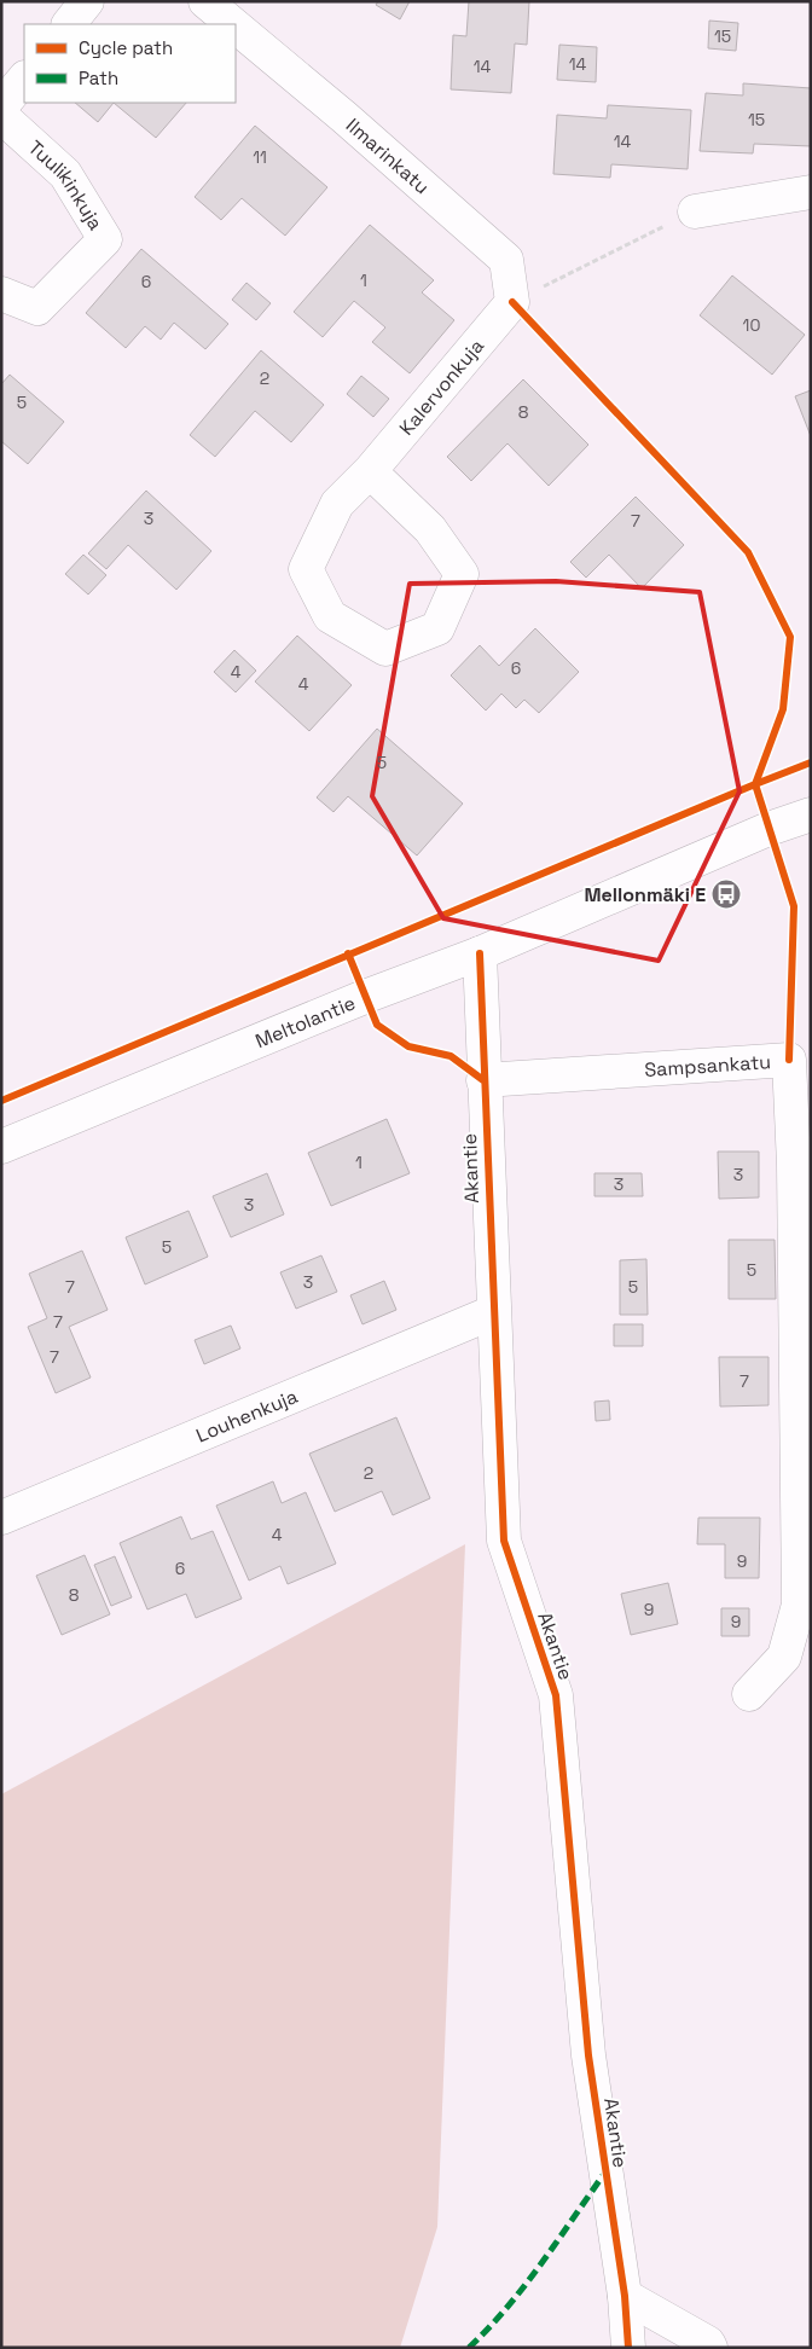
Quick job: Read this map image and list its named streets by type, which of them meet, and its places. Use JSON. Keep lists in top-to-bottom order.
{
  "streets": {
    "street": [
      "Ilmarinkatu",
      "Tuulikinkuja",
      "Kalervonkuja",
      "Meltolantie",
      "Sampsankatu",
      "Akantie",
      "Louhenkuja"
    ]
  },
  "crossings": [
    ["Ilmarinkatu", "Kalervonkuja"],
    ["Meltolantie", "Akantie"],
    ["Sampsankatu", "Akantie"],
    ["Akantie", "Louhenkuja"]
  ],
  "places": {
    "bus stop": ["Mellonmäki E"]
  },
  "house_numbers": [
    "15",
    "14",
    "14",
    "15",
    "14",
    "11",
    "1",
    "6",
    "10",
    "2",
    "5",
    "8",
    "3",
    "7",
    "6",
    "4",
    "4",
    "5",
    "1",
    "3",
    "3",
    "3",
    "5",
    "5",
    "3",
    "7",
    "5",
    "7",
    "7",
    "7",
    "2",
    "4",
    "9",
    "6",
    "8",
    "9",
    "9"
  ],
  "legend": ["Cycle path", "Path"]
}
